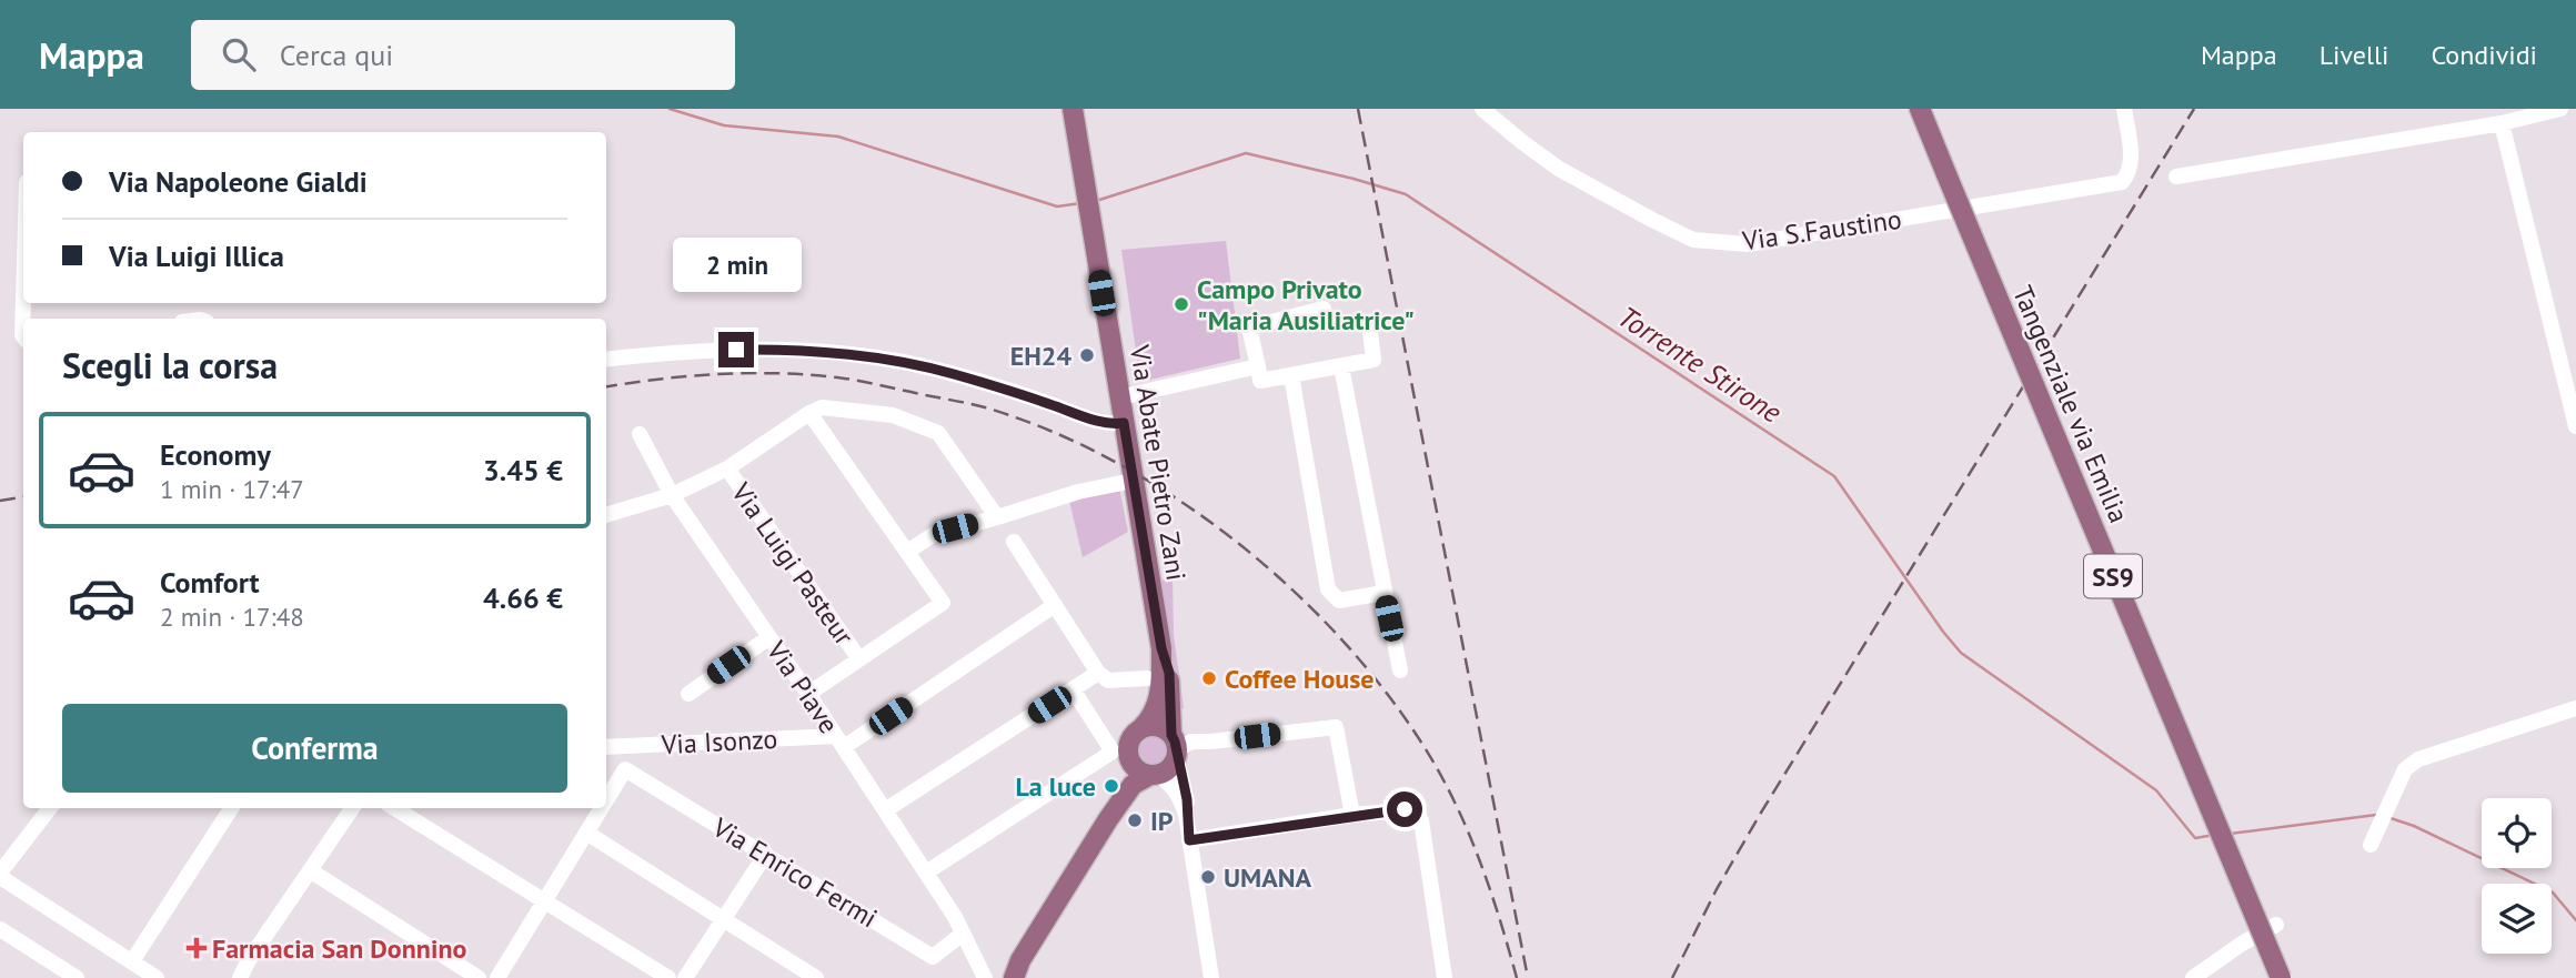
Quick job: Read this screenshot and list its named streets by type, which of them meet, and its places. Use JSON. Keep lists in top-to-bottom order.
{
  "streets": {
    "main road": ["Tangenziale via Emilia", "Via Abate Pietro Zani", "SS9"],
    "street": [
      "Via S.Faustino",
      "Via Luigi Pasteur",
      "Via Piave",
      "Via Isonzo",
      "Via Enrico Fermi"
    ]
  },
  "crossings": [
    ["Via Piave", "Via Isonzo"],
    ["Via Piave", "Via Enrico Fermi"]
  ],
  "water": ["Torrente Stirone"],
  "places": {
    "other": [
      "Campo Privato \"Maria Ausiliatrice\"",
      "EH24",
      "Coffee House",
      "La luce",
      "IP",
      "UMANA"
    ],
    "health": ["Farmacia San Donnino"]
  },
  "page": {
    "header": "Mappa",
    "search": "Cerca qui",
    "nav": ["Mappa", "Livelli", "Condividi"],
    "banner": ["Via Napoleone Gialdi", "Via Luigi Illica"],
    "bubble": "2 min",
    "heading": "Scegli la corsa",
    "list": [
      {
        "name": "Economy",
        "note": "1 min · 17:47",
        "value": "3.45 €"
      },
      {
        "name": "Comfort",
        "note": "2 min · 17:48",
        "value": "4.66 €"
      }
    ],
    "buttons": "Conferma"
  }
}
